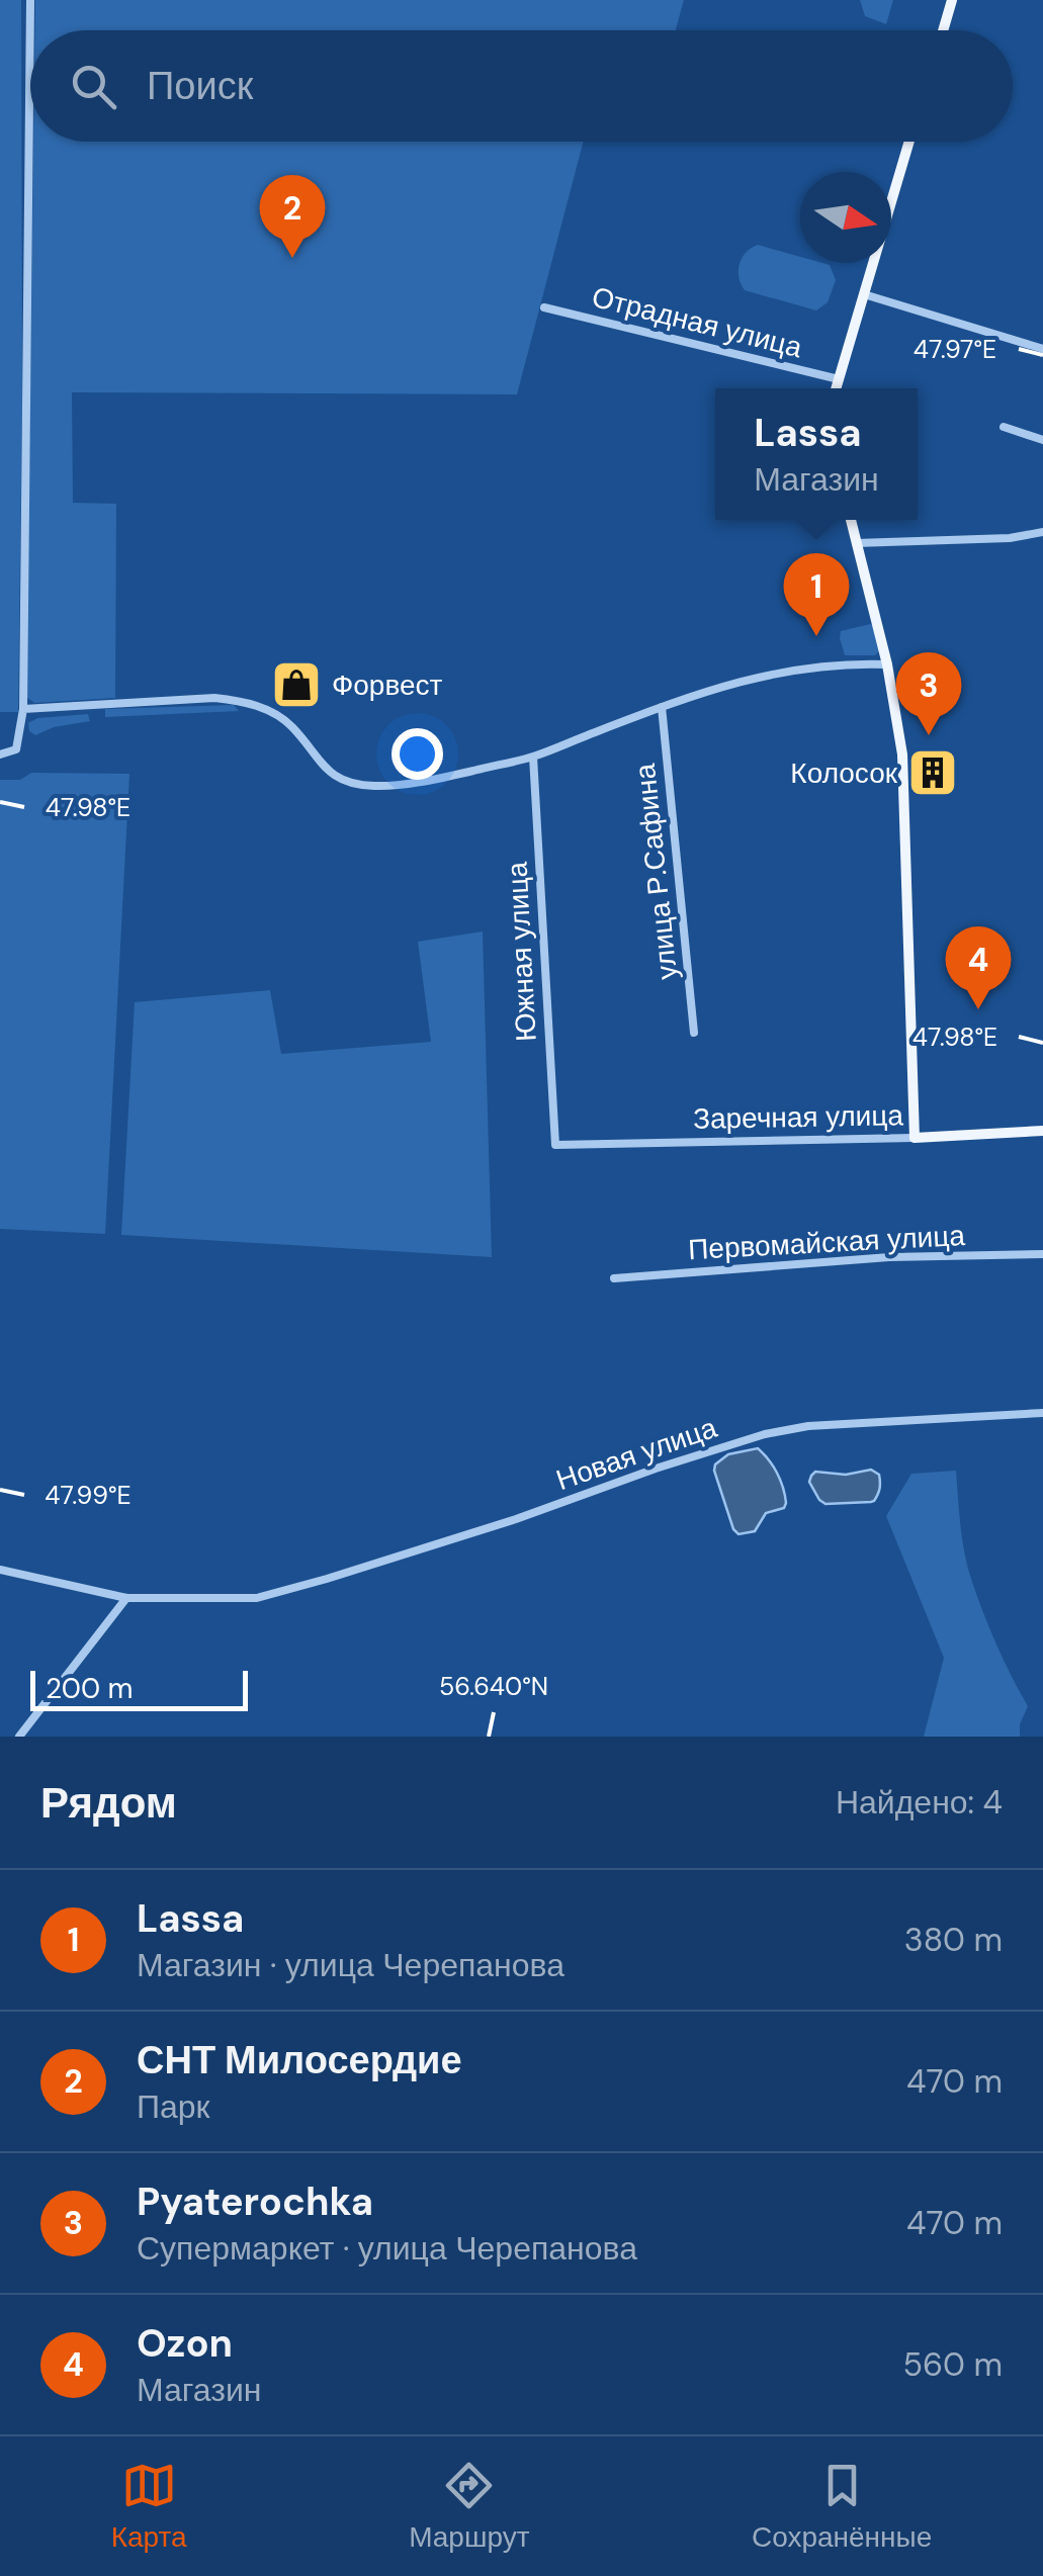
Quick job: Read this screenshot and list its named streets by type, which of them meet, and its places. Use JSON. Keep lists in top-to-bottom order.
{
  "streets": {
    "main road": ["Заречная улица"],
    "street": [
      "Отрадная улица",
      "улица Р.Сафина",
      "Южная улица",
      "Первомайская улица",
      "Новая улица"
    ]
  },
  "crossings": [
    ["Южная улица", "Заречная улица"]
  ],
  "places": {
    "shop": ["Форвест"],
    "building": ["Колосок"]
  },
  "scale_bar": "200 m",
  "north": "right",
  "page": {
    "search": "Поиск",
    "pins": [
      "2",
      "1",
      "3",
      "4"
    ],
    "popup": ["Lassa", "Магазин"],
    "scale": "200 m",
    "heading": ["Рядом", "Найдено: 4"],
    "list": [
      {
        "mark": "1",
        "name": "Lassa",
        "note": "Магазин · улица Черепанова",
        "value": "380 m"
      },
      {
        "mark": "2",
        "name": "СНТ Милосердие",
        "note": "Парк",
        "value": "470 m"
      },
      {
        "mark": "3",
        "name": "Pyaterochka",
        "note": "Супермаркет · улица Черепанова",
        "value": "470 m"
      },
      {
        "mark": "4",
        "name": "Ozon",
        "note": "Магазин",
        "value": "560 m"
      }
    ],
    "nav": ["Карта", "Маршрут", "Сохранённые"]
  },
  "coordinates": [
    "47.97°E",
    "47.98°E",
    "47.99°E",
    "56.640°N"
  ]
}
